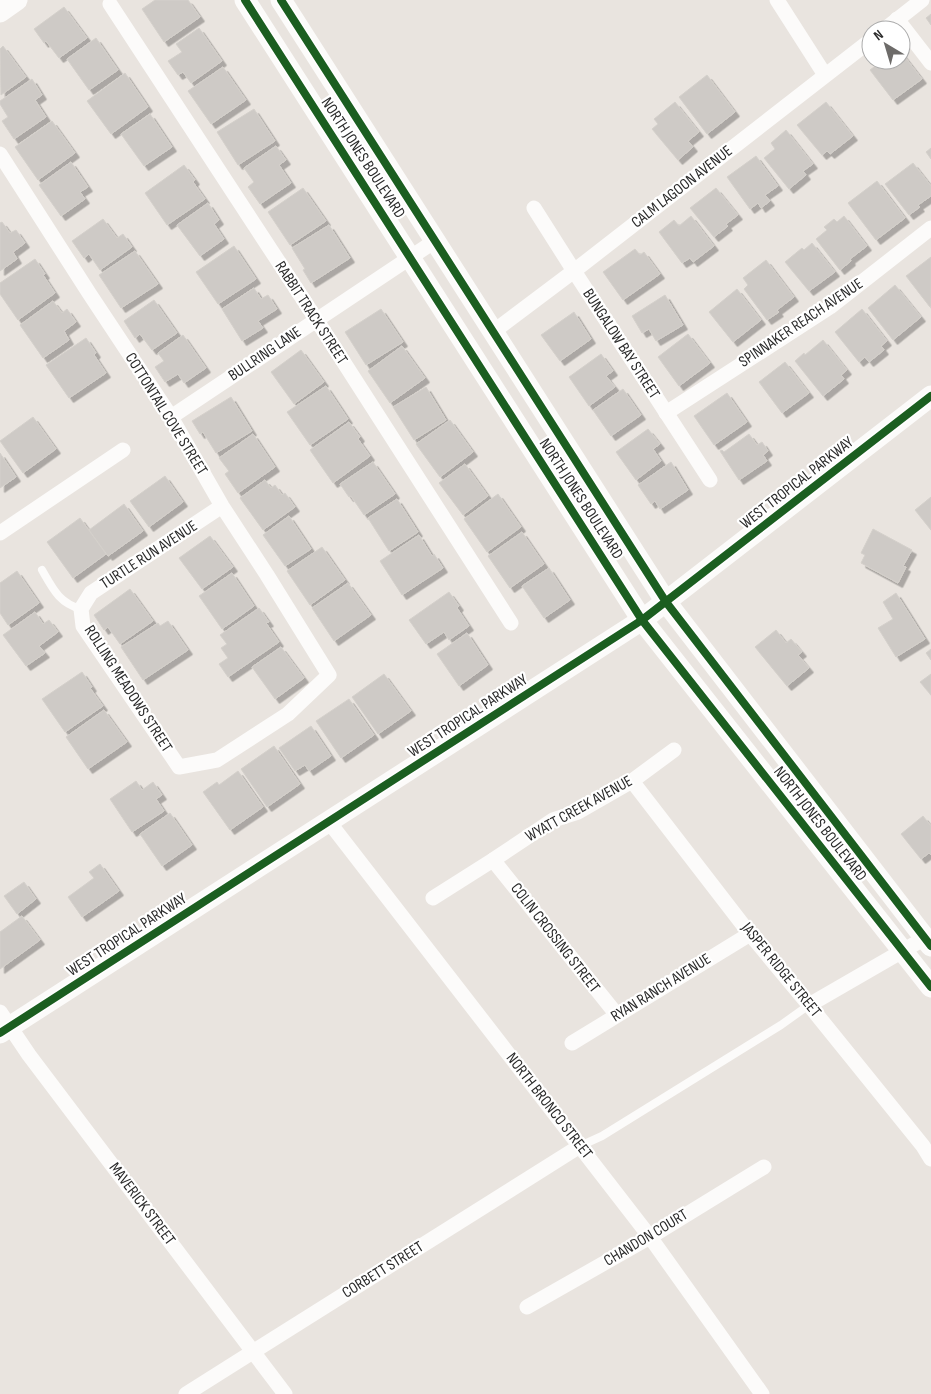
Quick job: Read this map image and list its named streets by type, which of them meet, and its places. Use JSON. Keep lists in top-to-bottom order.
{
  "streets": {
    "main road": ["NORTH JONES BOULEVARD", "WEST TROPICAL PARKWAY"],
    "street": [
      "CALM LAGOON AVENUE",
      "RABBIT TRACK STREET",
      "SPINNAKER REACH AVENUE",
      "BUNGALOW BAY STREET",
      "BULLRING LANE",
      "COTTONTAIL COVE STREET",
      "TURTLE RUN AVENUE",
      "ROLLING MEADOWS STREET",
      "WYATT CREEK AVENUE",
      "COLIN CROSSING STREET",
      "JASPER RIDGE STREET",
      "RYAN RANCH AVENUE",
      "NORTH BRONCO STREET",
      "MAVERICK STREET",
      "CHANDON COURT",
      "CORBETT STREET"
    ]
  },
  "crossings": [
    ["NORTH JONES BOULEVARD", "CALM LAGOON AVENUE"],
    ["NORTH JONES BOULEVARD", "BULLRING LANE"],
    ["NORTH JONES BOULEVARD", "WEST TROPICAL PARKWAY"],
    ["CALM LAGOON AVENUE", "BUNGALOW BAY STREET"],
    ["RABBIT TRACK STREET", "BULLRING LANE"],
    ["SPINNAKER REACH AVENUE", "BUNGALOW BAY STREET"],
    ["BULLRING LANE", "COTTONTAIL COVE STREET"],
    ["COTTONTAIL COVE STREET", "TURTLE RUN AVENUE"],
    ["COTTONTAIL COVE STREET", "ROLLING MEADOWS STREET"],
    ["WEST TROPICAL PARKWAY", "NORTH BRONCO STREET"],
    ["WEST TROPICAL PARKWAY", "MAVERICK STREET"],
    ["TURTLE RUN AVENUE", "ROLLING MEADOWS STREET"],
    ["WYATT CREEK AVENUE", "COLIN CROSSING STREET"],
    ["WYATT CREEK AVENUE", "JASPER RIDGE STREET"],
    ["COLIN CROSSING STREET", "RYAN RANCH AVENUE"],
    ["JASPER RIDGE STREET", "RYAN RANCH AVENUE"],
    ["NORTH BRONCO STREET", "CHANDON COURT"],
    ["NORTH BRONCO STREET", "CORBETT STREET"],
    ["MAVERICK STREET", "CORBETT STREET"]
  ],
  "north": "top left"
}
